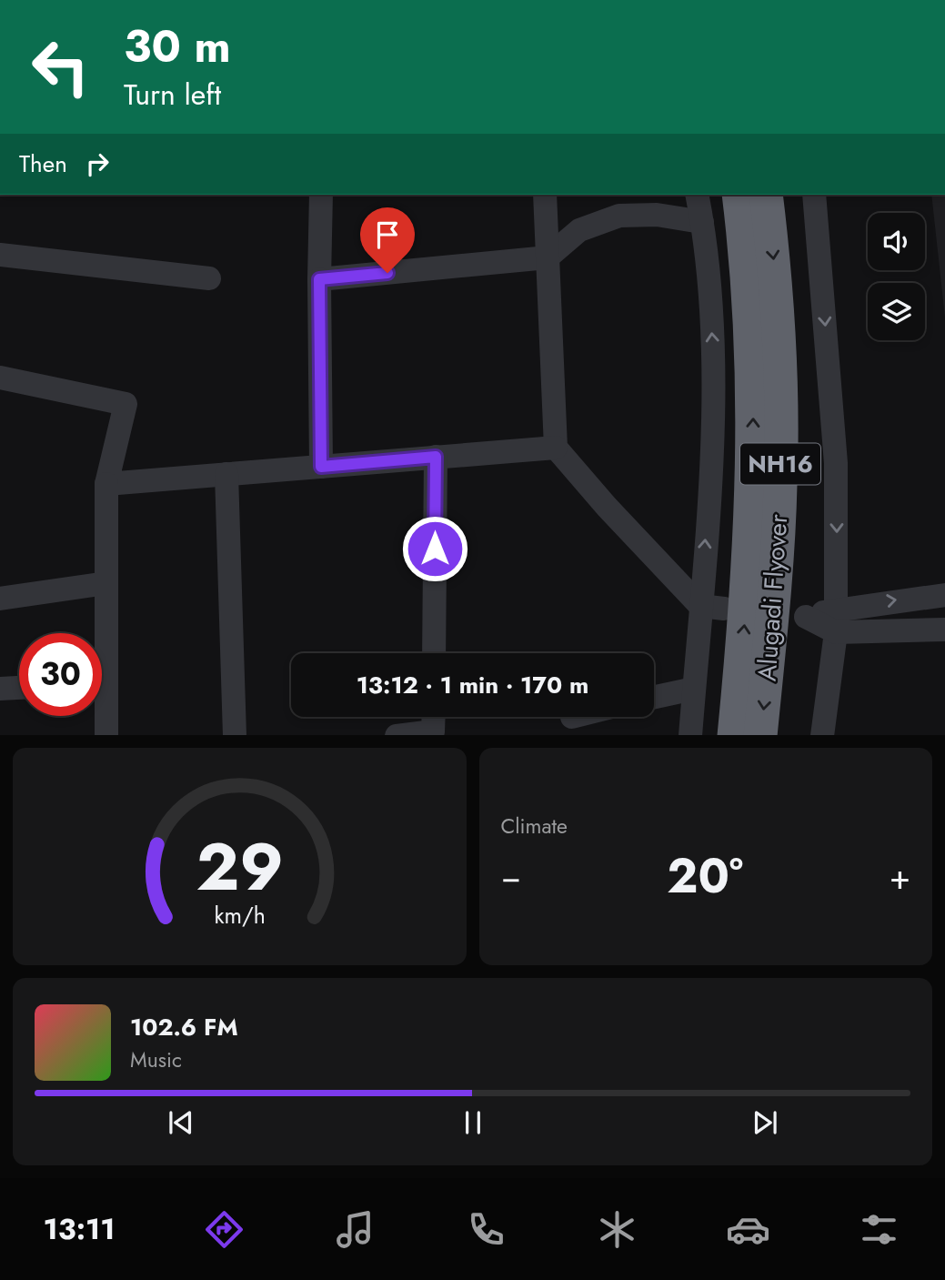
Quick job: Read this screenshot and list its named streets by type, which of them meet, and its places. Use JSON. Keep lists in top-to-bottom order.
{
  "streets": {
    "highway": ["NH16", "Alugadi Flyover"]
  },
  "page": {
    "turn": ["30 m", "Turn left"],
    "then": "Then",
    "limit": "30",
    "trip": "13:12 · 1 min · 170 m",
    "tile": "Climate",
    "heat": ["−", "20°", "+"],
    "song": ["102.6 FM", "Music"],
    "tabs": "13:11",
    "gauge": ["29", "km/h"]
  }
}
